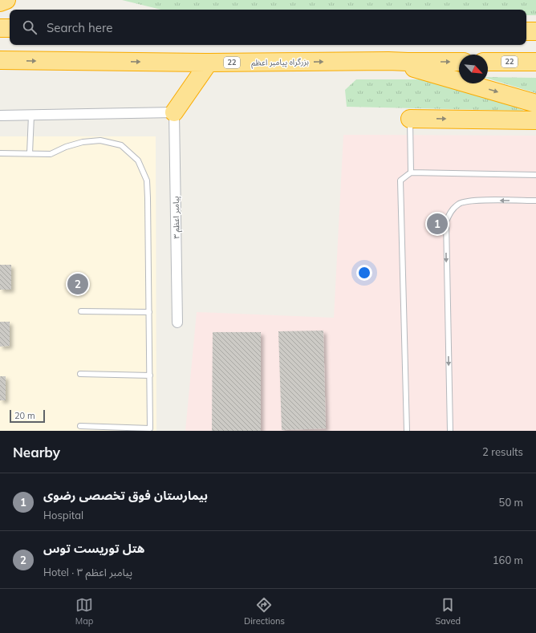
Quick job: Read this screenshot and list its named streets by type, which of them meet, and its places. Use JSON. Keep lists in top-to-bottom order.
{
  "streets": {
    "highway": ["بزرگراه پیامبر اعظم", "22"],
    "street": ["پیامبر اعظم ۳"]
  },
  "scale_bar": "20 m",
  "north": "bottom right",
  "page": {
    "search": "Search here",
    "pins": ["1", "2"],
    "scale": "20 m",
    "heading": ["Nearby", "2 results"],
    "list": [
      {
        "mark": "1",
        "name": "بیمارستان فوق تخصصی رضوی",
        "note": "Hospital",
        "value": "50 m"
      },
      {
        "mark": "2",
        "name": "هتل توریست توس",
        "note": "Hotel · پیامبر اعظم ۳",
        "value": "160 m"
      }
    ],
    "nav": ["Map", "Directions", "Saved"]
  }
}
